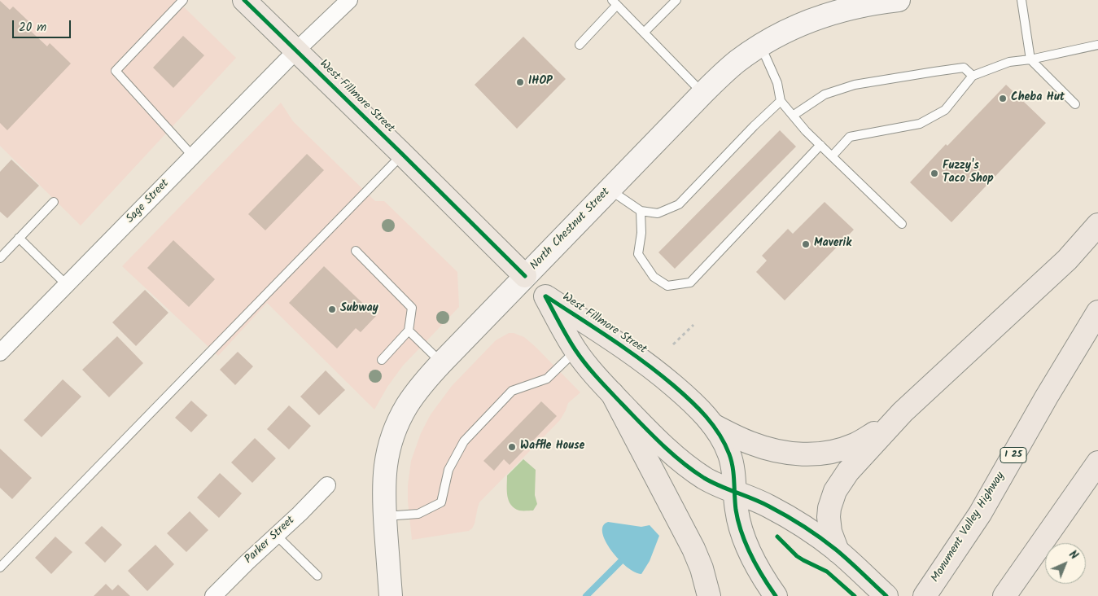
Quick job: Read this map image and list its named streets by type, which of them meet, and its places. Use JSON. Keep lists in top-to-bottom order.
{
  "streets": {
    "main road": [
      "West Fillmore Street",
      "North Chestnut Street",
      "I 25",
      "Monument Valley Highway"
    ],
    "street": ["Sage Street", "Parker Street"]
  },
  "crossings": [
    ["West Fillmore Street", "Sage Street"],
    ["West Fillmore Street", "North Chestnut Street"]
  ],
  "places": [
    "IHOP",
    "Cheba Hut",
    "Fuzzy's Taco Shop",
    "Maverik",
    "Subway",
    "Waffle House"
  ],
  "scale_bar": "20 m",
  "north": "top right"
}
